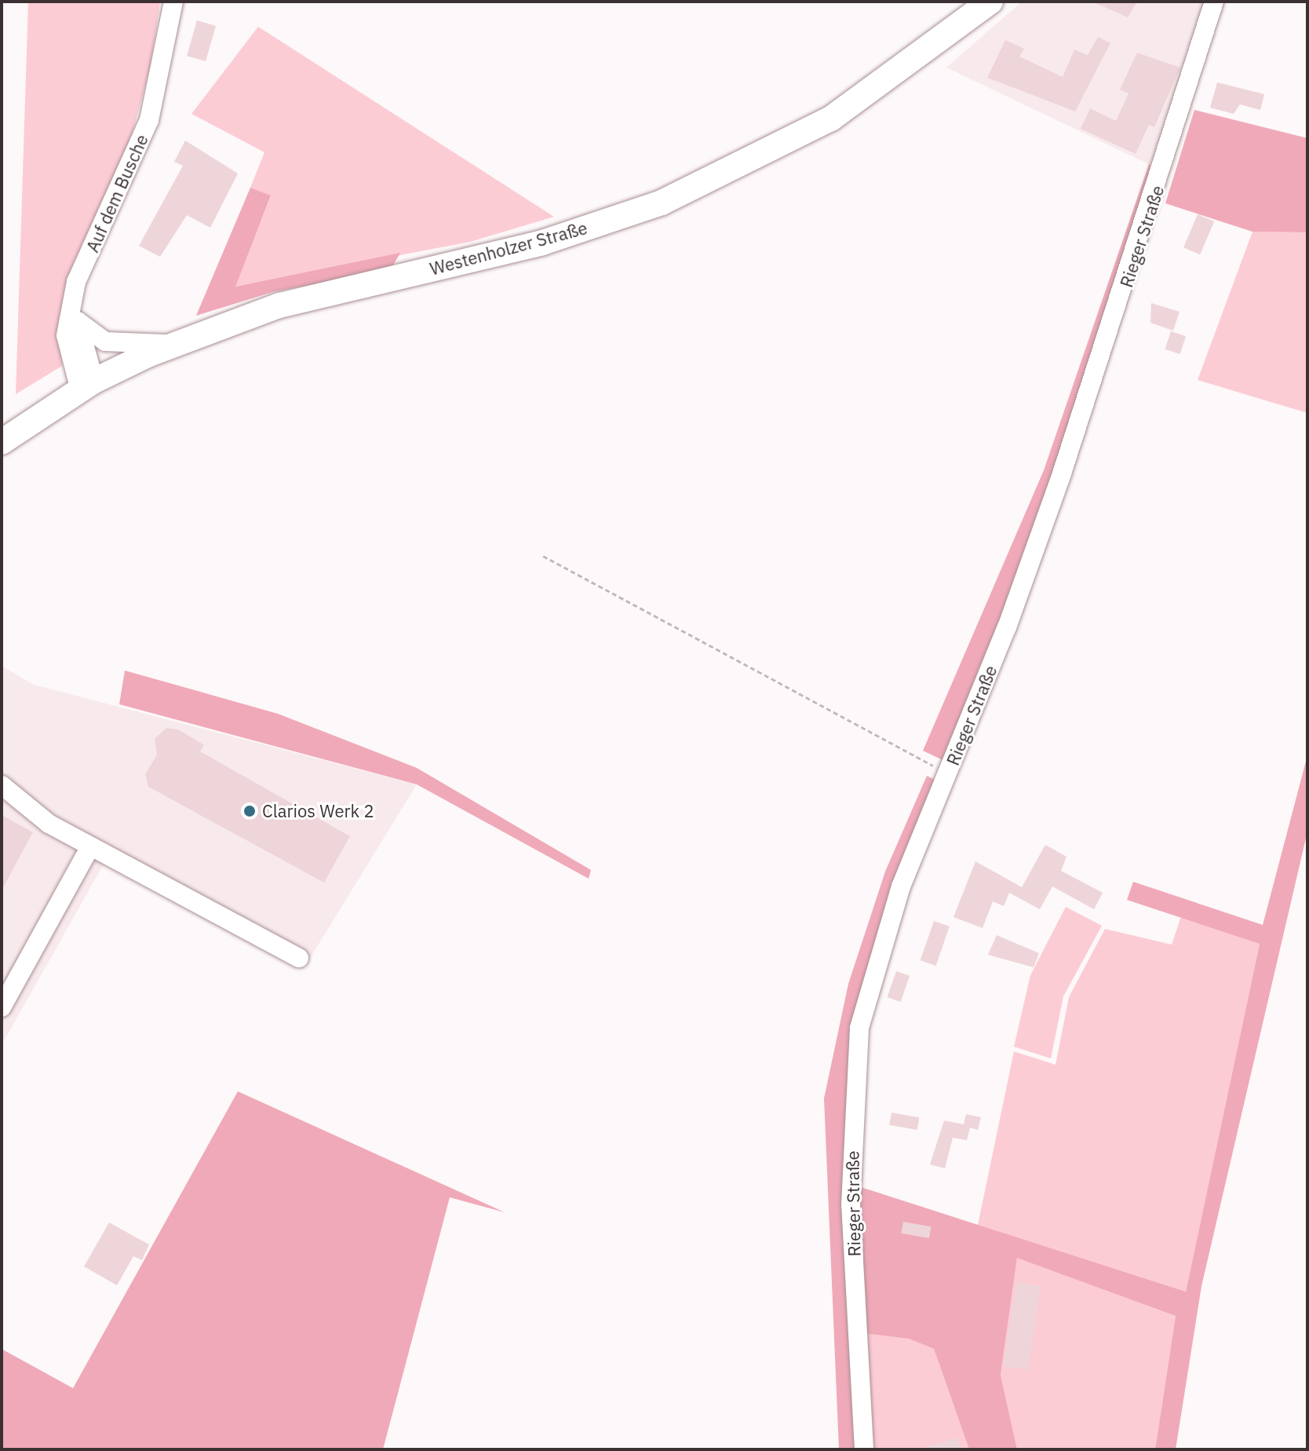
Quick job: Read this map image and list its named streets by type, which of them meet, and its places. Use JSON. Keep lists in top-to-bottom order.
{
  "streets": {
    "main road": ["Westenholzer Straße"],
    "street": ["Auf dem Busche", "Rieger Straße"]
  },
  "crossings": [
    ["Auf dem Busche", "Westenholzer Straße"]
  ],
  "places": ["Clarios Werk 2"]
}
